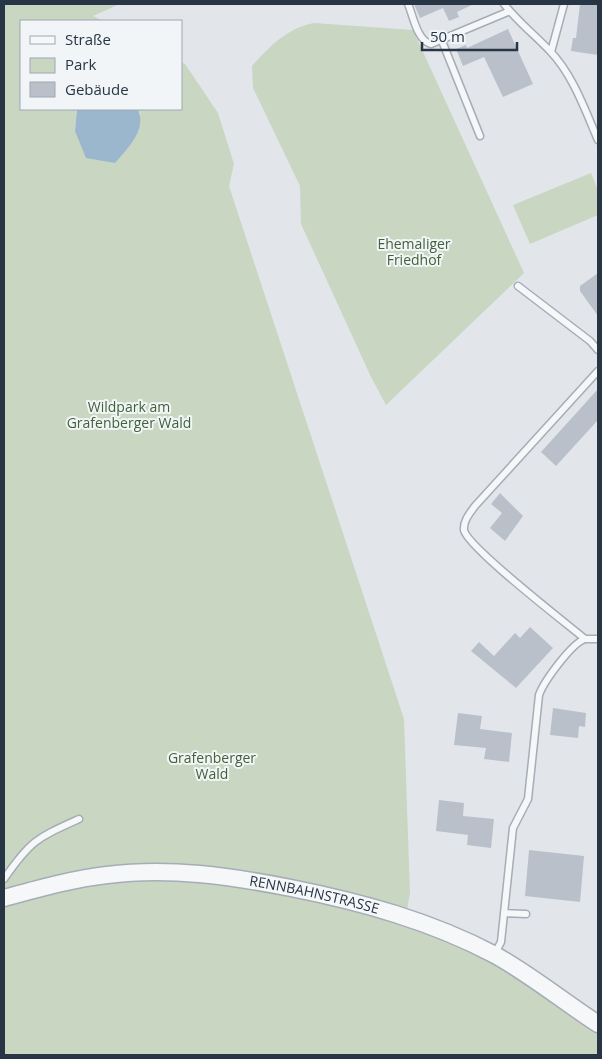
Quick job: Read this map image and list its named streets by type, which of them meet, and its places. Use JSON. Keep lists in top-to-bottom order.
{
  "streets": {
    "street": ["RENNBAHNSTRASSE"]
  },
  "parks": ["Ehemaliger Friedhof", "Wildpark am Grafenberger Wald", "Grafenberger Wald"],
  "legend": ["Straße", "Park", "Gebäude"],
  "scale_bar": "50 m"
}
